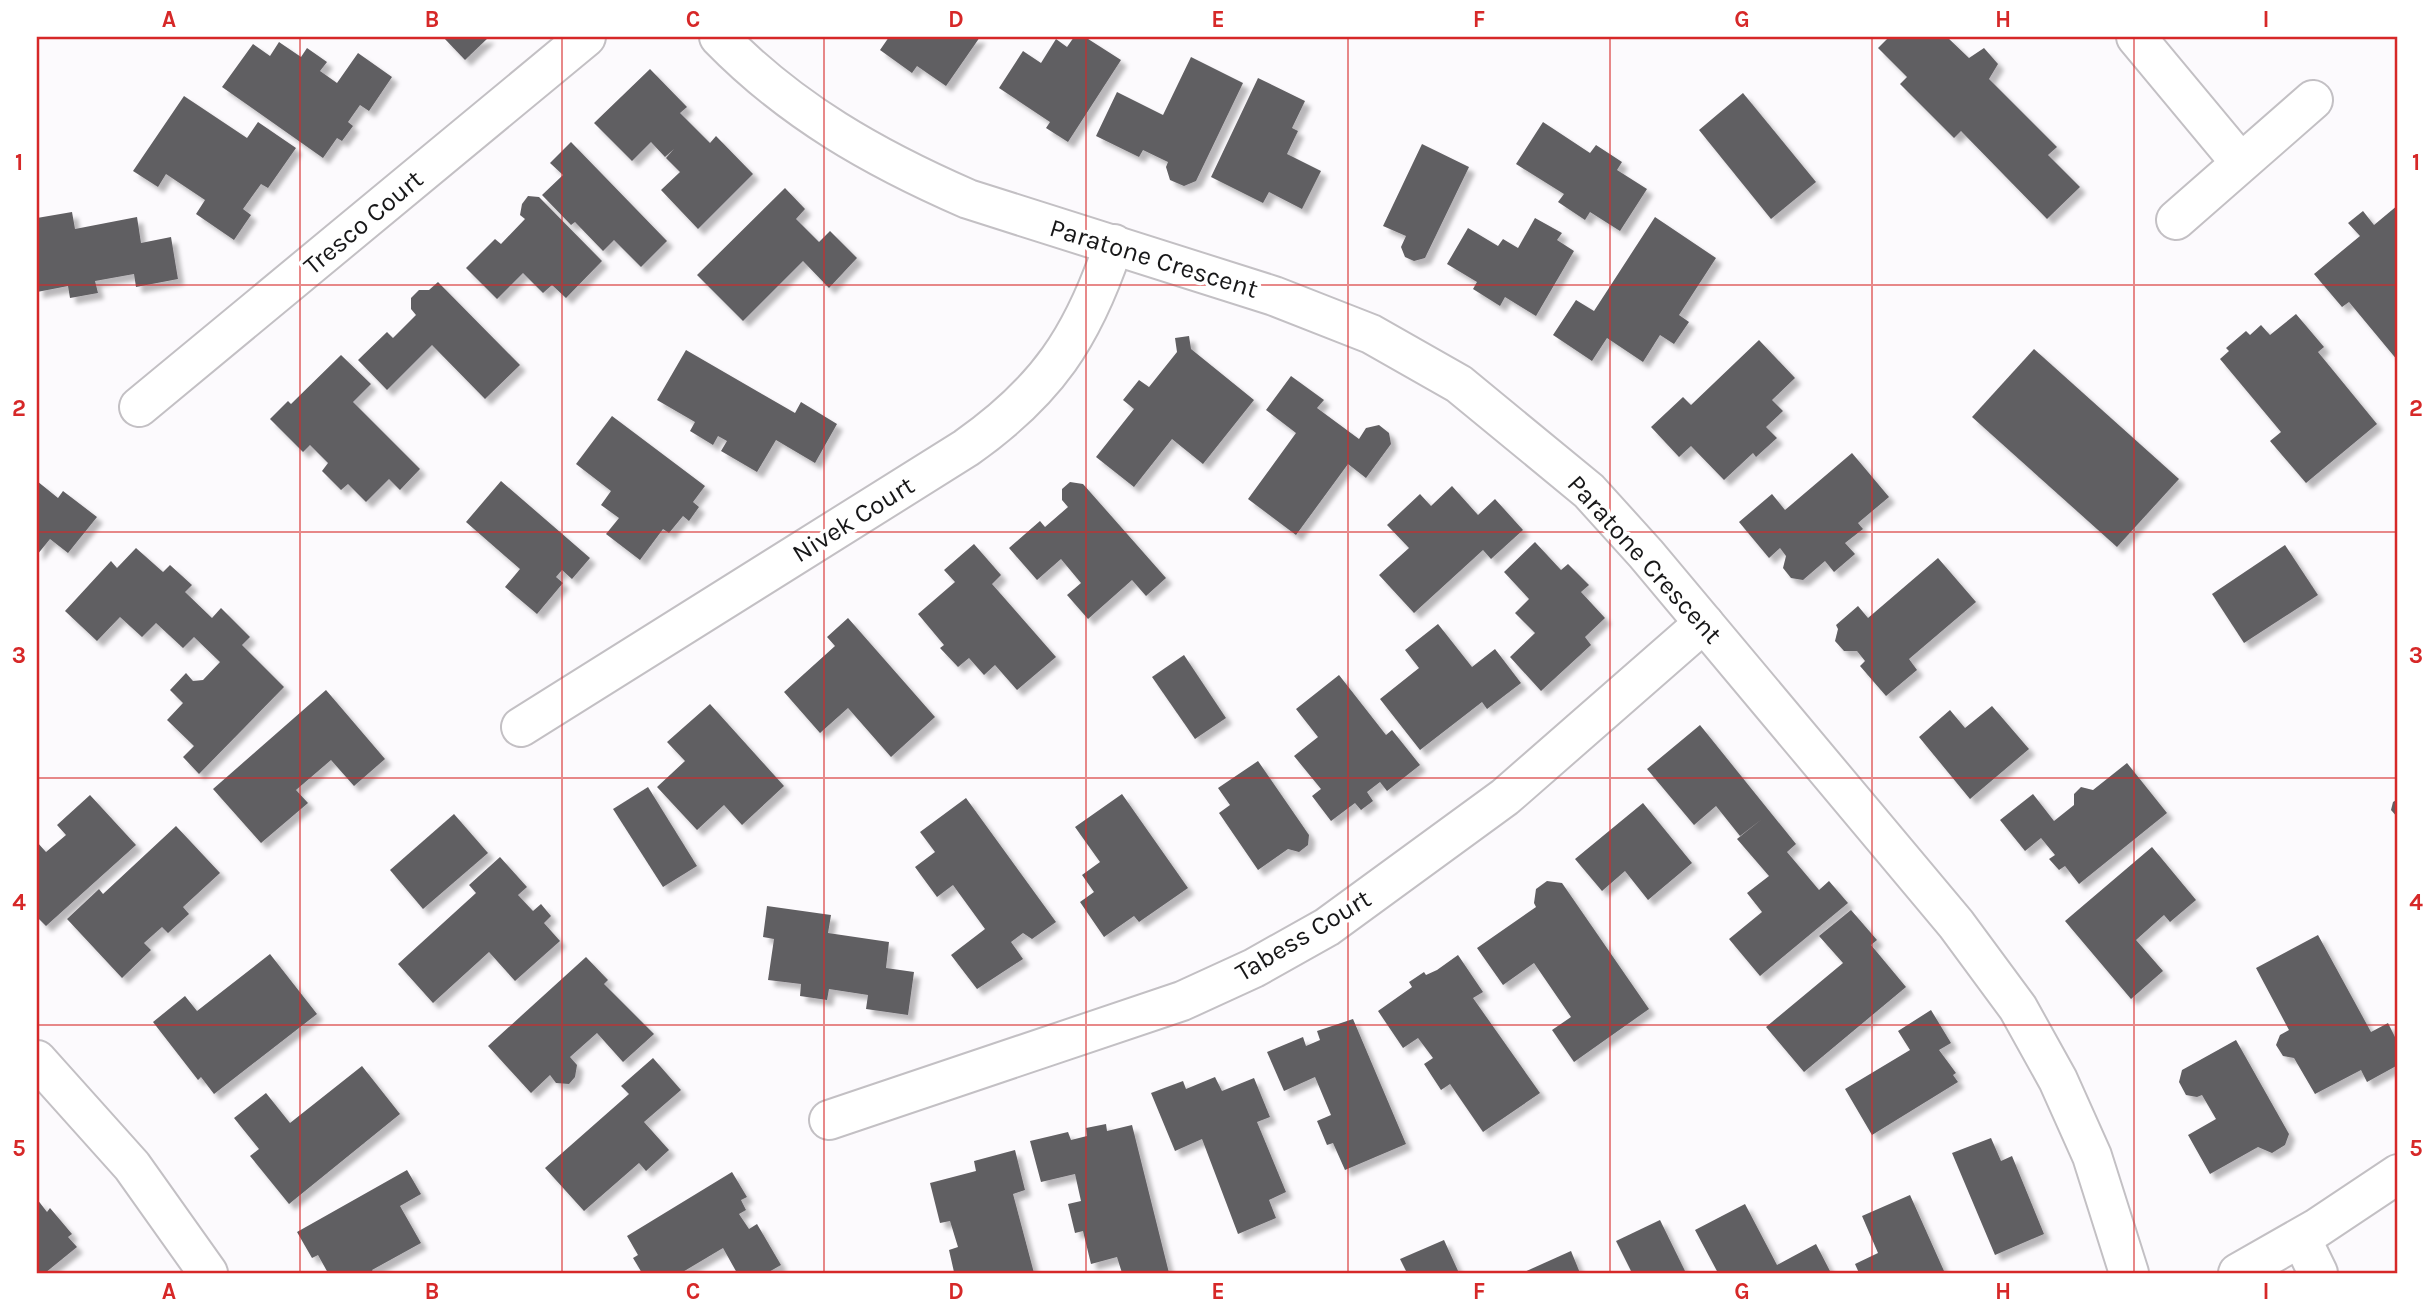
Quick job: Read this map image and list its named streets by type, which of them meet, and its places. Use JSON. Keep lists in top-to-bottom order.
{
  "streets": {
    "street": [
      "Tresco Court",
      "Paratone Crescent",
      "Nivek Court",
      "Tabess Court"
    ]
  },
  "crossings": [
    ["Paratone Crescent", "Nivek Court"],
    ["Paratone Crescent", "Tabess Court"]
  ],
  "grid": {
    "columns": [
      "A",
      "B",
      "C",
      "D",
      "E",
      "F",
      "G",
      "H",
      "I"
    ],
    "rows": [
      "1",
      "2",
      "3",
      "4",
      "5"
    ]
  }
}
